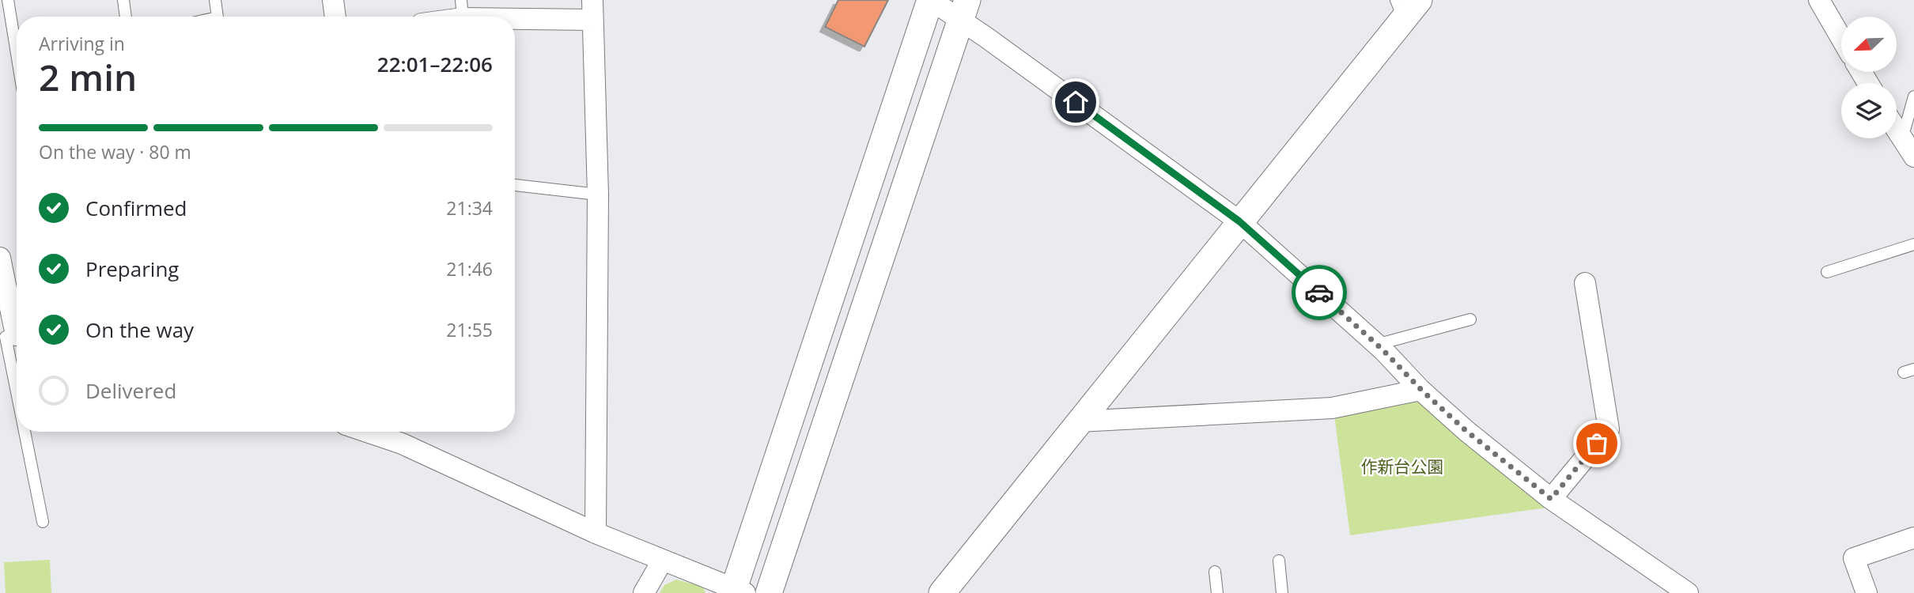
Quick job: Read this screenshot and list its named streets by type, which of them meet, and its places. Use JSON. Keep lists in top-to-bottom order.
{
  "parks": ["作新台公園"],
  "north": "bottom left",
  "page": {
    "heading": ["2 min", "Arriving in", "22:01–22:06"],
    "bar": "On the way · 80 m",
    "list": [
      ["Confirmed", "21:34"],
      ["Preparing", "21:46"],
      ["On the way", "21:55"],
      "Delivered"
    ]
  }
}
